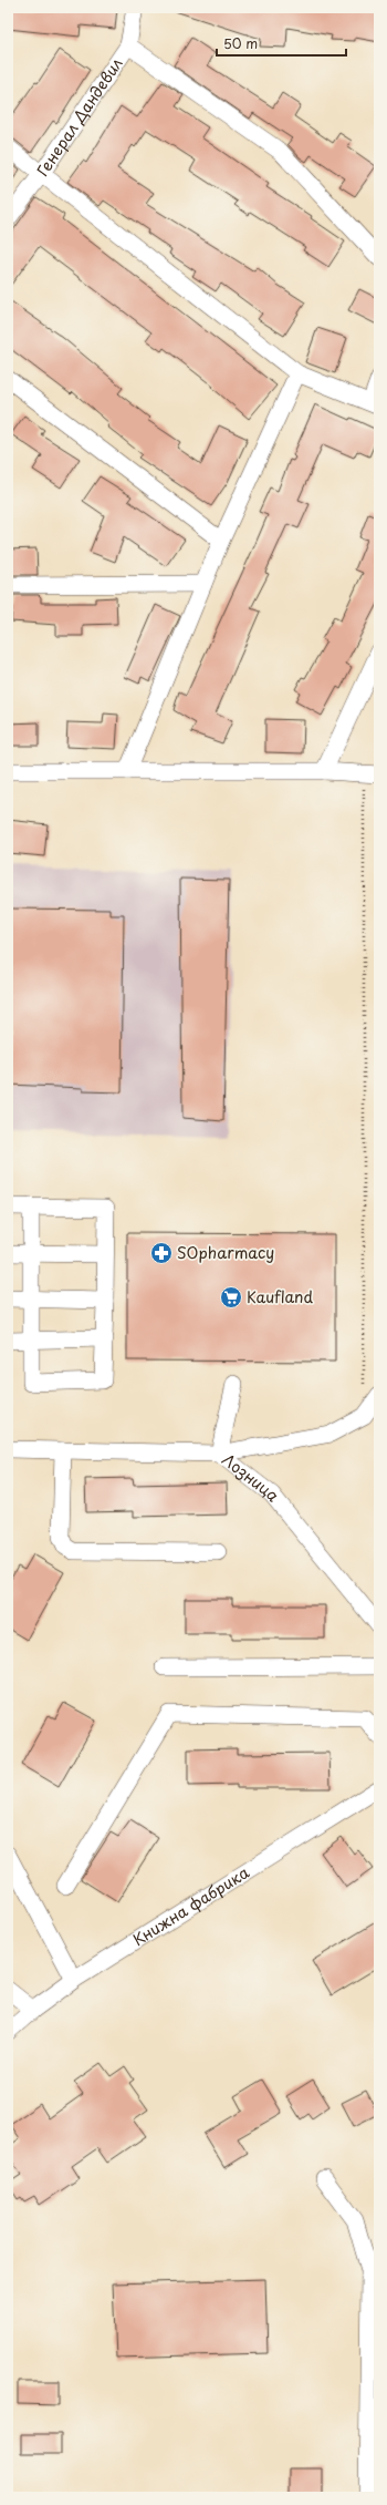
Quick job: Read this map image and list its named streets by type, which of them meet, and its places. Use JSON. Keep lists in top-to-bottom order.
{
  "streets": {
    "street": ["Генерал Дандевил", "Лозница", "Книжна фабрика"]
  },
  "places": {
    "pharmacy": ["SOpharmacy"],
    "supermarket": ["Kaufland"]
  },
  "scale_bar": "50 m"
}
